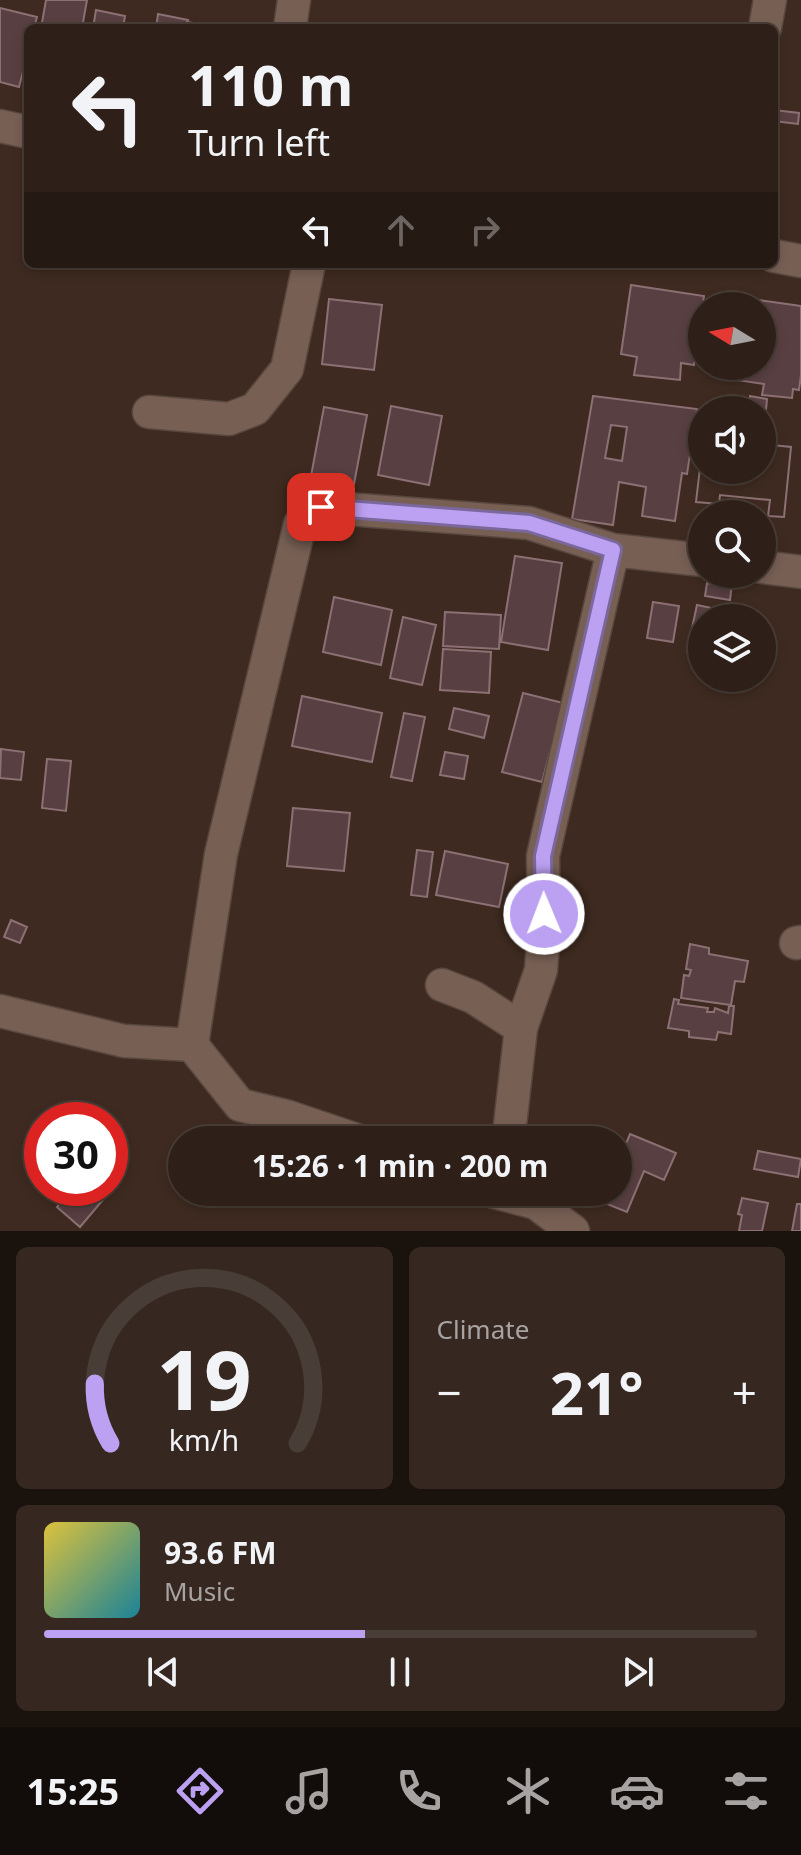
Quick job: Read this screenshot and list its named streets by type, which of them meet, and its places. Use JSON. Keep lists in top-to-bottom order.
{
  "north": "left",
  "page": {
    "turn": ["110 m", "Turn left"],
    "limit": "30",
    "trip": "15:26 · 1 min · 200 m",
    "tile": "Climate",
    "heat": ["−", "21°", "+"],
    "song": ["93.6 FM", "Music"],
    "tabs": "15:25",
    "gauge": ["19", "km/h"]
  }
}
